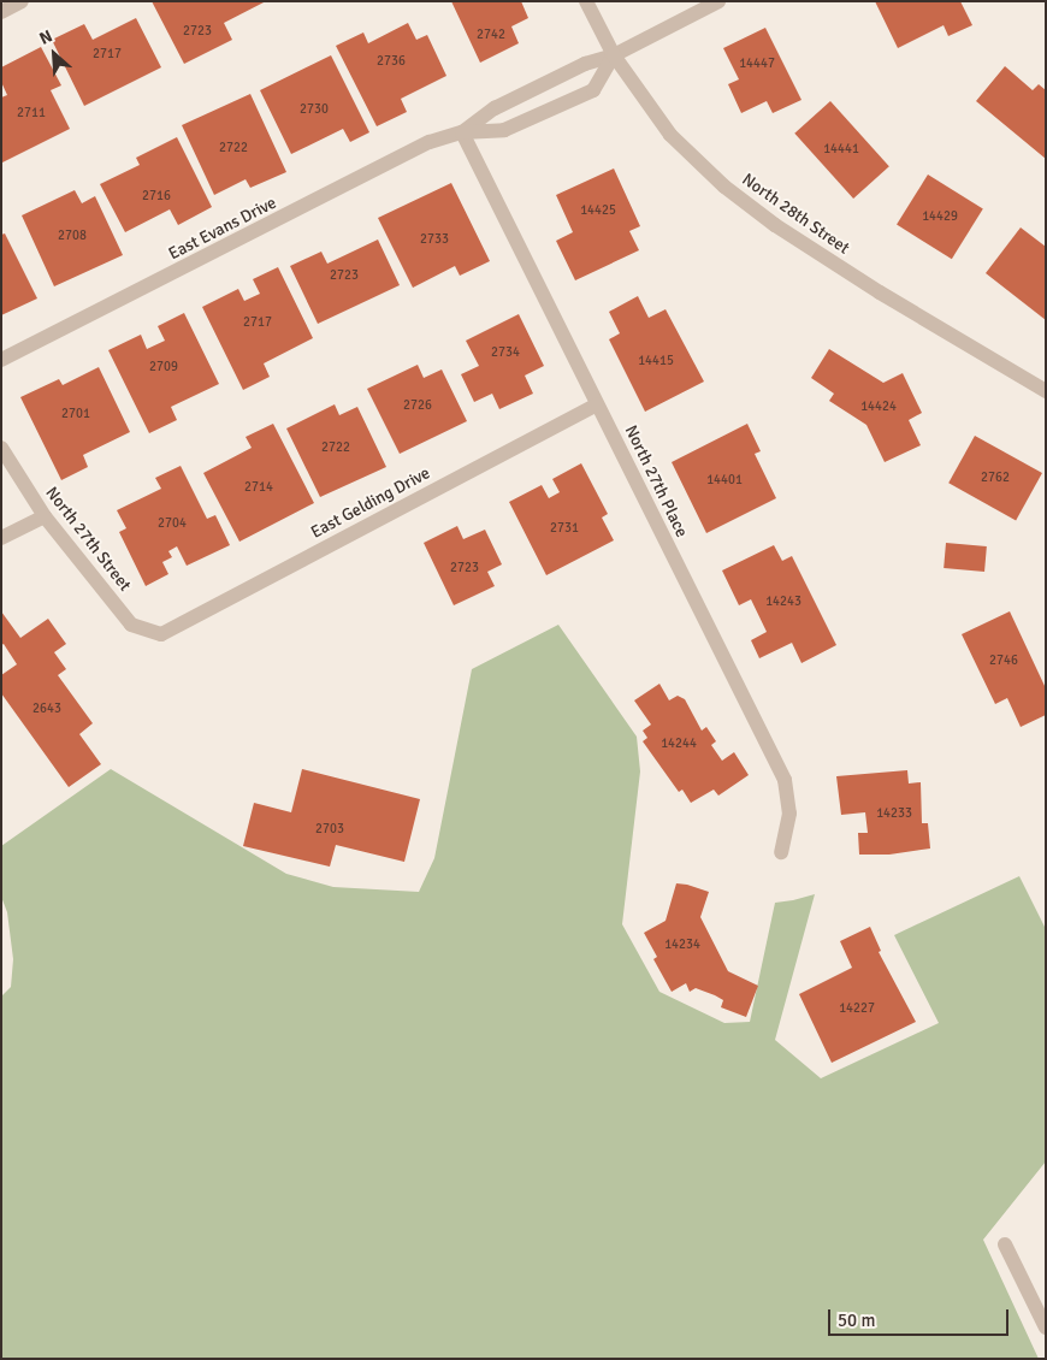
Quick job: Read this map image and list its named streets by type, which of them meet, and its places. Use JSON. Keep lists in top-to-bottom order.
{
  "streets": {
    "street": [
      "North 28th Street",
      "East Evans Drive",
      "North 27th Place",
      "East Gelding Drive",
      "North 27th Street"
    ]
  },
  "crossings": [
    ["North 28th Street", "East Evans Drive"],
    ["East Evans Drive", "North 27th Place"],
    ["North 27th Place", "East Gelding Drive"],
    ["East Gelding Drive", "North 27th Street"]
  ],
  "house_numbers": [
    "2723",
    "2742",
    "2717",
    "2736",
    "14447",
    "2730",
    "2711",
    "2722",
    "14441",
    "2716",
    "14425",
    "14429",
    "2708",
    "2733",
    "2723",
    "2717",
    "2734",
    "14415",
    "2709",
    "2726",
    "14424",
    "2701",
    "2722",
    "2762",
    "14401",
    "2714",
    "2704",
    "2731",
    "2723",
    "14243",
    "2746",
    "2643",
    "14244",
    "14233",
    "2703",
    "14234",
    "14227"
  ],
  "scale_bar": "50 m",
  "north": "top left"
}
